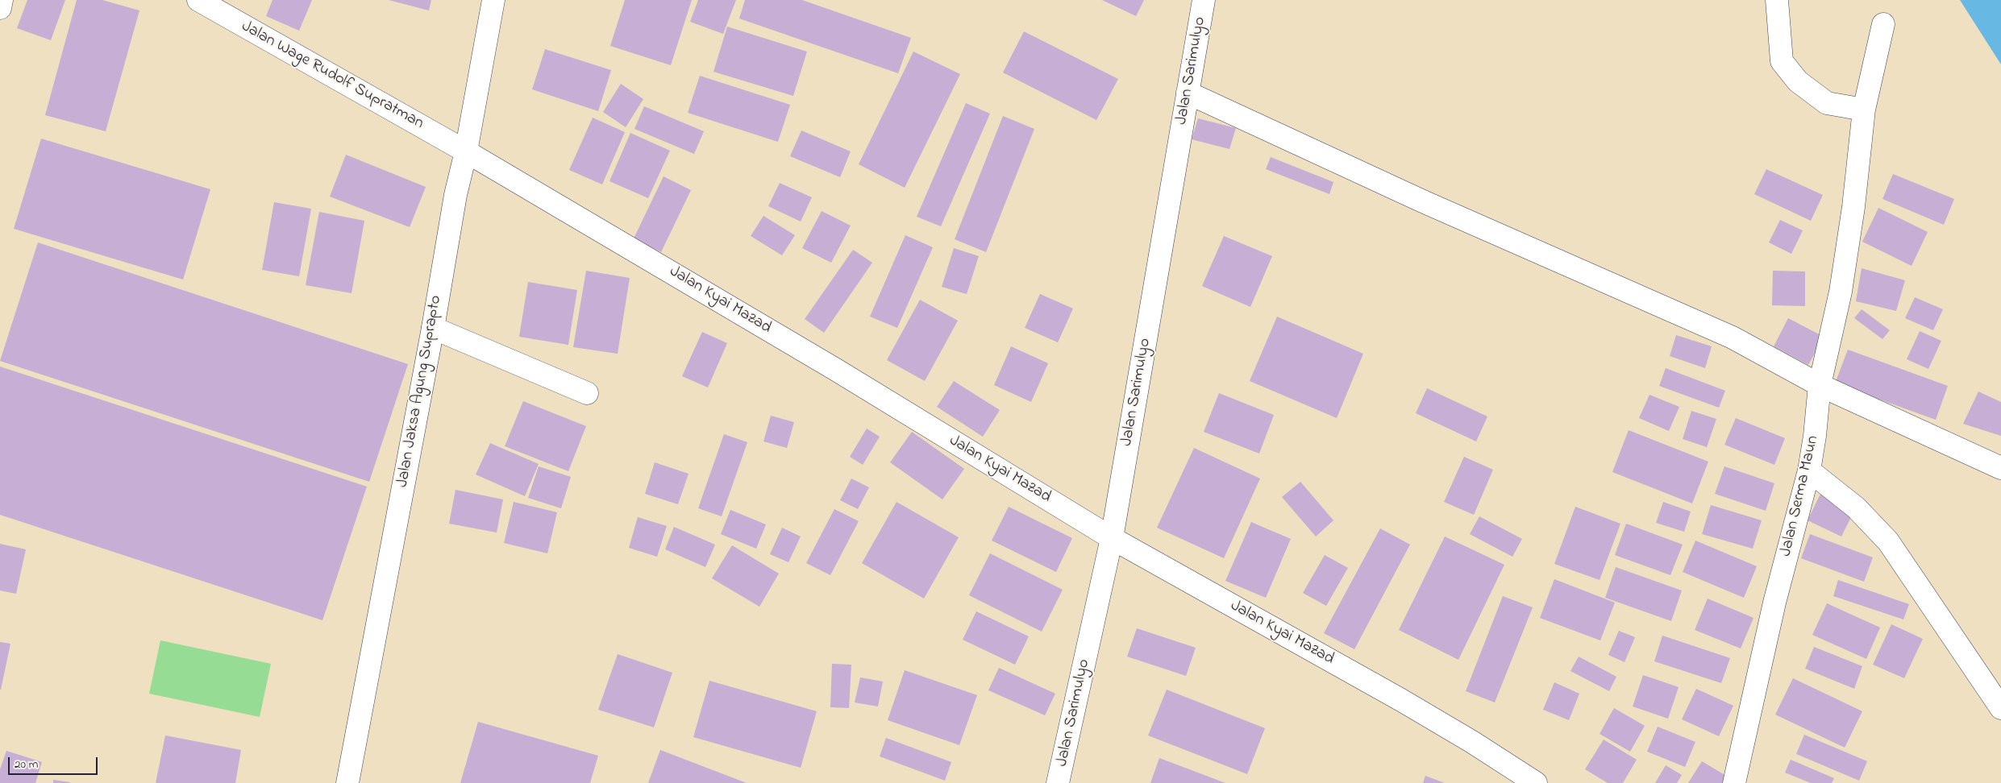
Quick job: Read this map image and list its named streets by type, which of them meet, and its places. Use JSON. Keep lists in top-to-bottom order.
{
  "streets": {
    "street": [
      "Jalan Sarimulyo",
      "Jalan Wage Rudolf Supratman",
      "Jalan Kyai Mazad",
      "Jalan Jaksa Agung Suprapto",
      "Jalan Serma Maun"
    ]
  },
  "crossings": [
    ["Jalan Sarimulyo", "Jalan Kyai Mazad"],
    ["Jalan Wage Rudolf Supratman", "Jalan Kyai Mazad"],
    ["Jalan Wage Rudolf Supratman", "Jalan Jaksa Agung Suprapto"],
    ["Jalan Kyai Mazad", "Jalan Jaksa Agung Suprapto"]
  ],
  "scale_bar": "20 m"
}
